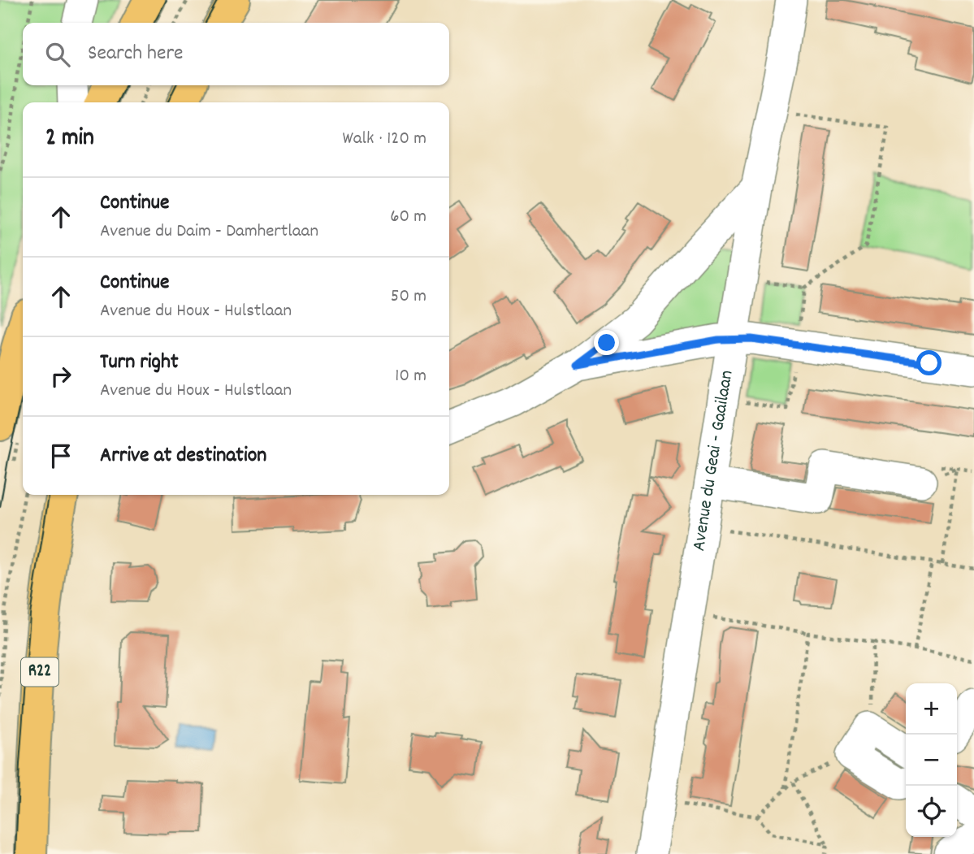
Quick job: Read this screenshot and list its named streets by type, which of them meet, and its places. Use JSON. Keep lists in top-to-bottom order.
{
  "streets": {
    "main road": ["R22"],
    "street": ["Avenue du Geai - Gaailaan"]
  },
  "page": {
    "search": "Search here",
    "heading": ["2 min", "Walk · 120 m"],
    "list": [
      ["Continue", "Avenue du Daim - Damhertlaan", "60 m"],
      ["Continue", "Avenue du Houx - Hulstlaan", "50 m"],
      ["Turn right", "Avenue du Houx - Hulstlaan", "10 m"],
      "Arrive at destination"
    ],
    "map_buttons": ["+", "−"]
  }
}
